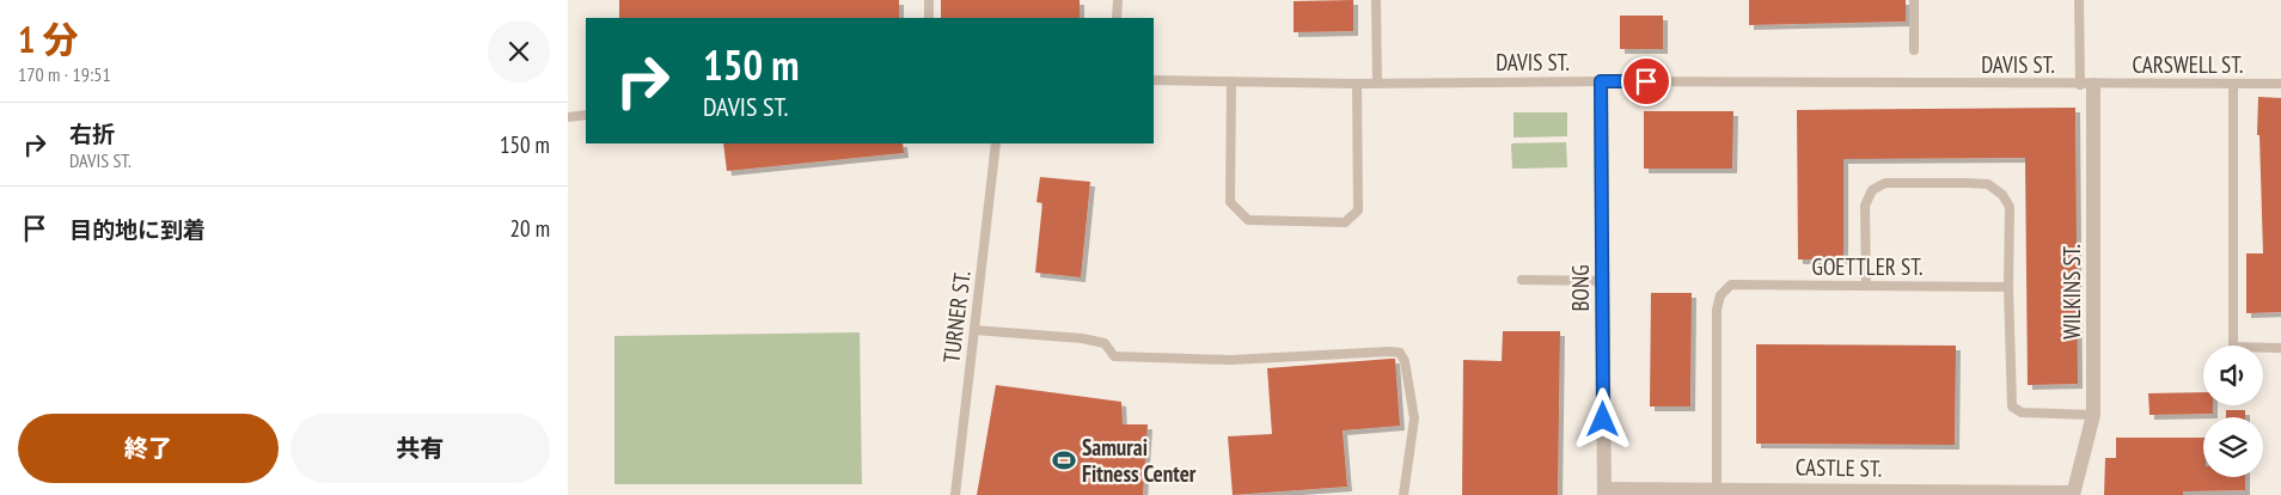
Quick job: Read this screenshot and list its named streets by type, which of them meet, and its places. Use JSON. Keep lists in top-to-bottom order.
{
  "streets": {
    "street": ["BONG", "WILKINS ST.", "CASTLE ST."],
    "lane": [
      "DAVIS ST.",
      "CARSWELL ST.",
      "GOETTLER ST.",
      "TURNER ST."
    ]
  },
  "crossings": [
    ["DAVIS ST.", "CARSWELL ST."],
    ["DAVIS ST.", "BONG"],
    ["DAVIS ST.", "WILKINS ST."],
    ["CARSWELL ST.", "WILKINS ST."],
    ["GOETTLER ST.", "CASTLE ST."],
    ["BONG", "CASTLE ST."],
    ["WILKINS ST.", "CASTLE ST."]
  ],
  "places": {
    "sports": ["Samurai Fitness Center"]
  },
  "page": {
    "heading": ["1 分", "170 m · 19:51"],
    "turn": ["150 m", "DAVIS ST."],
    "list": [
      {
        "name": "右折",
        "note": "DAVIS ST.",
        "value": "150 m"
      },
      {
        "name": "目的地に到着",
        "value": "20 m"
      }
    ],
    "buttons": ["終了", "共有"]
  }
}
